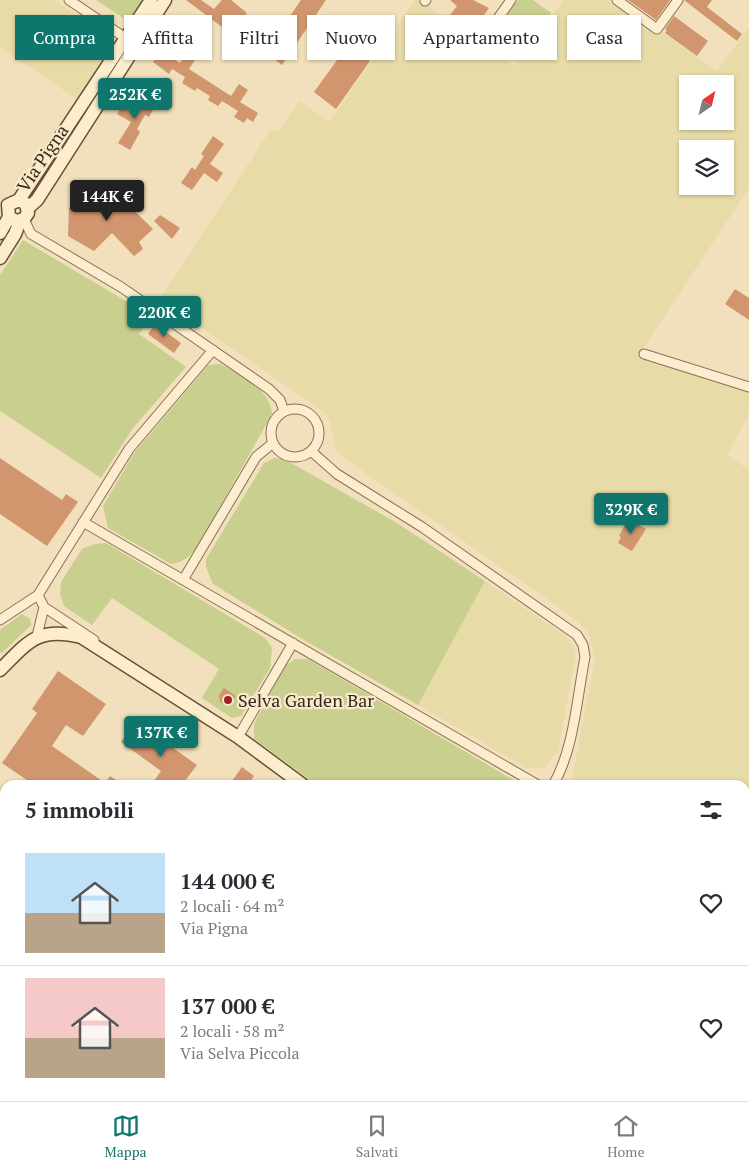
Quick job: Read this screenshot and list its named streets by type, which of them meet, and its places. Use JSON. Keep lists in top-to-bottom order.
{
  "streets": {
    "street": ["Via Pigna"]
  },
  "places": ["Selva Garden Bar"],
  "north": "top right",
  "page": {
    "chip": [
      "Compra",
      "Affitta",
      "Filtri",
      "Nuovo",
      "Appartamento",
      "Casa"
    ],
    "price": [
      "252K €",
      "144K €",
      "220K €",
      "329K €",
      "137K €"
    ],
    "heading": "5 immobili",
    "list": [
      {
        "name": "144 000 €",
        "note": "2 locali · 64 m² · Via Pigna"
      },
      {
        "name": "137 000 €",
        "note": "2 locali · 58 m² · Via Selva Piccola"
      }
    ],
    "tabs": ["Mappa", "Salvati", "Home"]
  }
}
